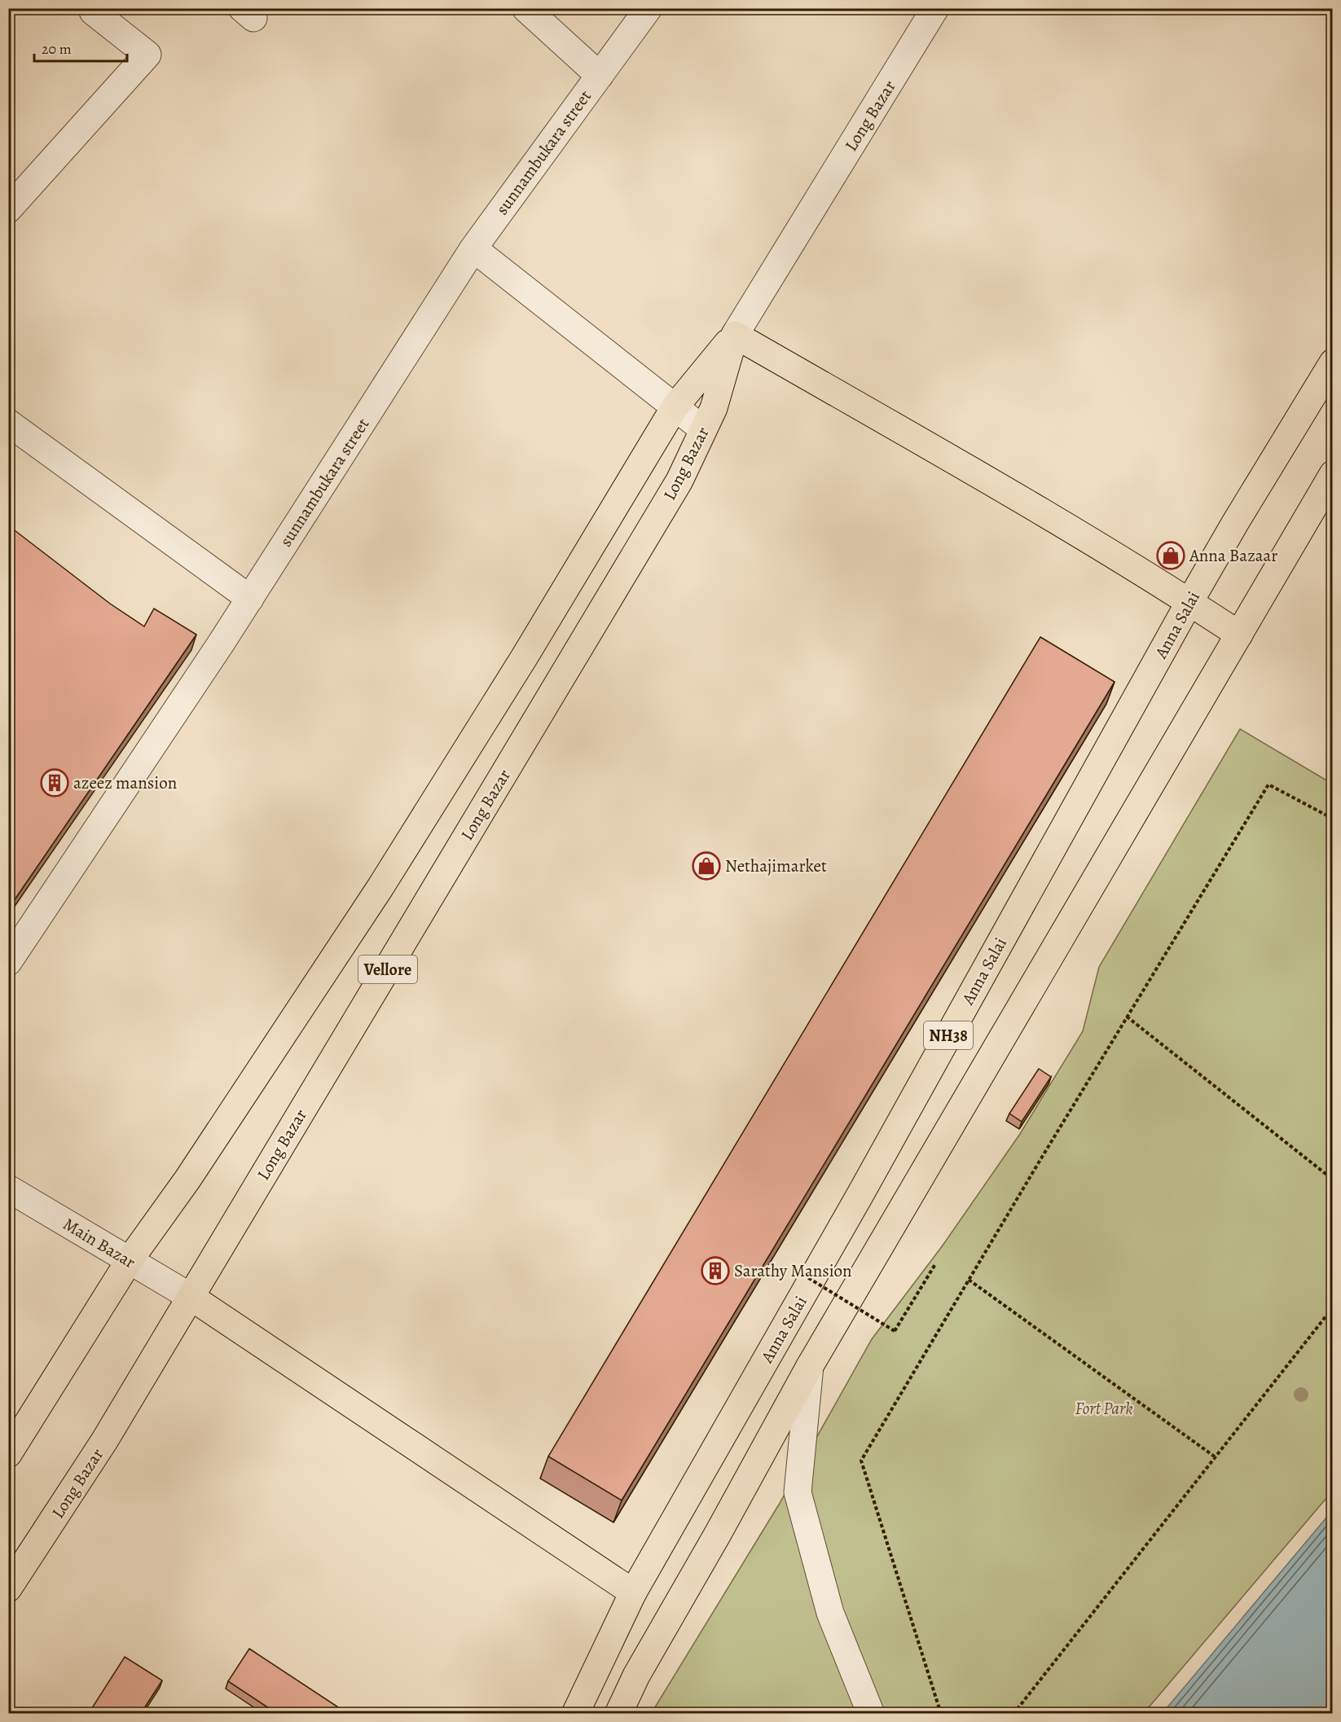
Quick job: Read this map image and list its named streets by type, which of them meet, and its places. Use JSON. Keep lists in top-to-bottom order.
{
  "streets": {
    "main road": [
      "Long Bazar",
      "Anna Salai",
      "Vellore",
      "NH38"
    ],
    "street": ["sunnambukara street", "Main Bazar"]
  },
  "crossings": [
    ["Long Bazar", "Main Bazar"]
  ],
  "parks": ["Fort Park"],
  "places": {
    "shop": ["Anna Bazaar", "Nethajimarket"],
    "building": ["azeez mansion", "Sarathy Mansion"]
  },
  "scale_bar": "20 m"
}
